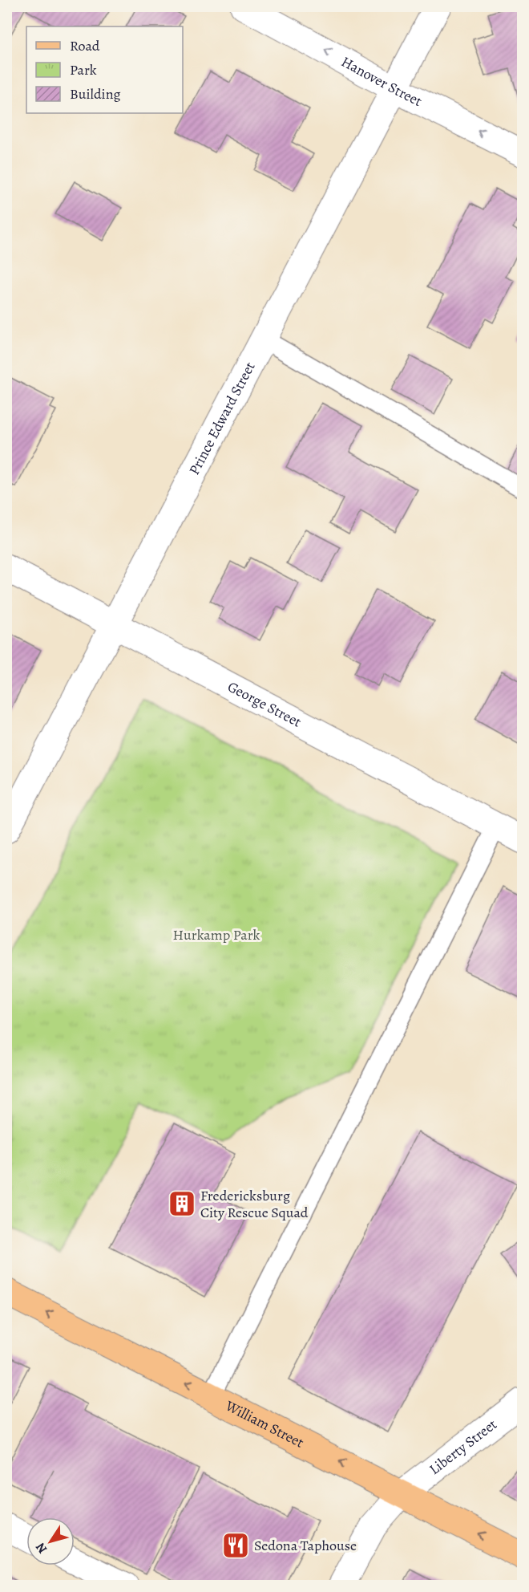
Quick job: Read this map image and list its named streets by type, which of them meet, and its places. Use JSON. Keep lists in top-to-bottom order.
{
  "streets": {
    "main road": ["William Street"],
    "street": [
      "Hanover Street",
      "Prince Edward Street",
      "George Street",
      "Liberty Street"
    ]
  },
  "crossings": [
    ["Hanover Street", "Prince Edward Street"],
    ["Prince Edward Street", "George Street"],
    ["William Street", "Liberty Street"]
  ],
  "one_way": ["Hanover Street", "William Street"],
  "parks": ["Hurkamp Park"],
  "places": {
    "building": ["Fredericksburg City Rescue Squad"],
    "restaurant": ["Sedona Taphouse"]
  },
  "legend": ["Road", "Park", "Building"],
  "north": "bottom left"
}
